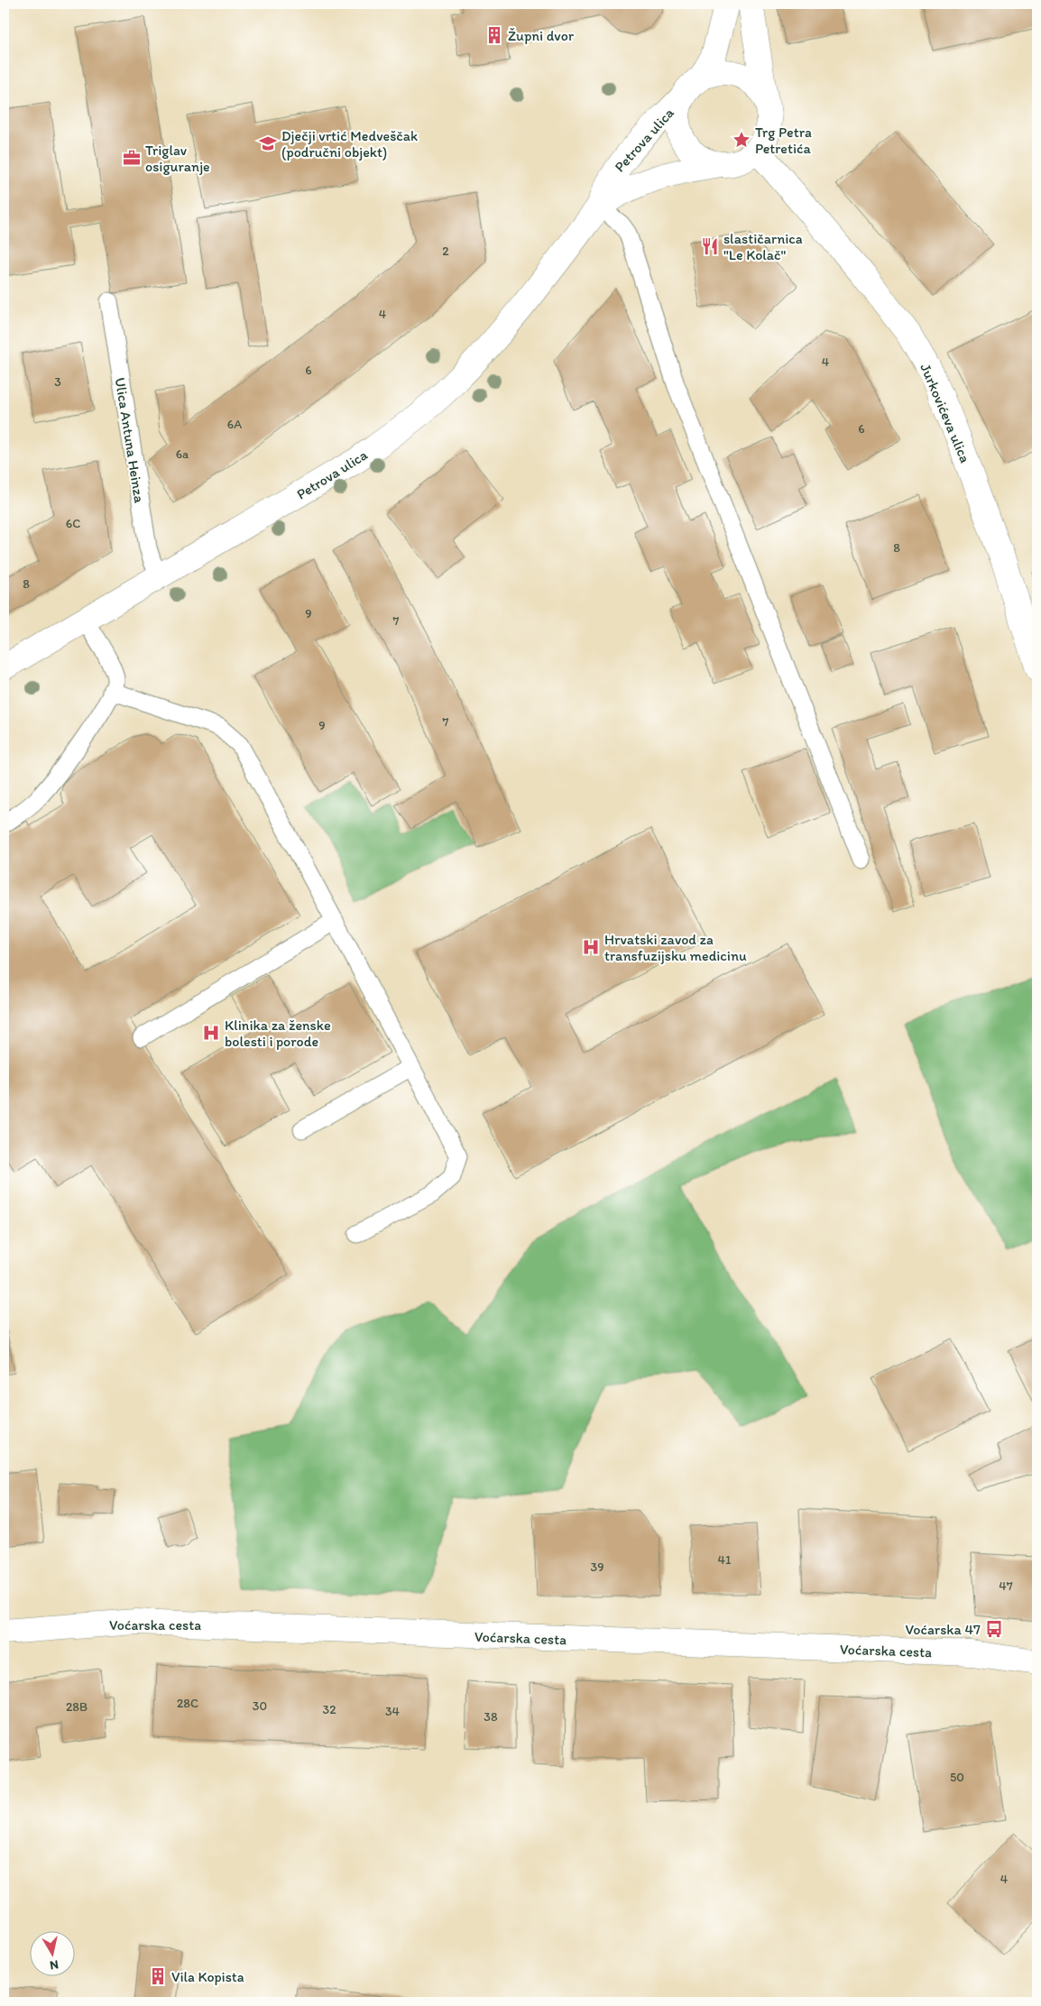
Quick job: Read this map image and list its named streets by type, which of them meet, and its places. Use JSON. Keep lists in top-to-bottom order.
{
  "streets": {
    "street": ["Petrova ulica", "Jurkovićeva ulica", "Voćarska cesta"],
    "lane": ["Ulica Antuna Heinza"]
  },
  "crossings": [
    ["Petrova ulica", "Jurkovićeva ulica"],
    ["Petrova ulica", "Ulica Antuna Heinza"]
  ],
  "places": {
    "building": ["Župni dvor", "Vila Kopista"],
    "place": ["Trg Petra Petretića"],
    "school or university": ["Dječji vrtić Medveščak (područni objekt)"],
    "office": ["Triglav osiguranje"],
    "restaurant": ["slastičarnica \"Le Kolač\""],
    "hospital": ["Hrvatski zavod za transfuzijsku medicinu", "Klinika za ženske bolesti i porode"],
    "bus stop": ["Voćarska 47"]
  },
  "house_numbers": [
    "2",
    "4",
    "4",
    "6",
    "3",
    "6A",
    "6",
    "6a",
    "6C",
    "8",
    "8",
    "9",
    "7",
    "7",
    "9",
    "41",
    "39",
    "47",
    "28C",
    "30",
    "28B",
    "32",
    "34",
    "38",
    "50",
    "4"
  ],
  "north": "bottom"
}
